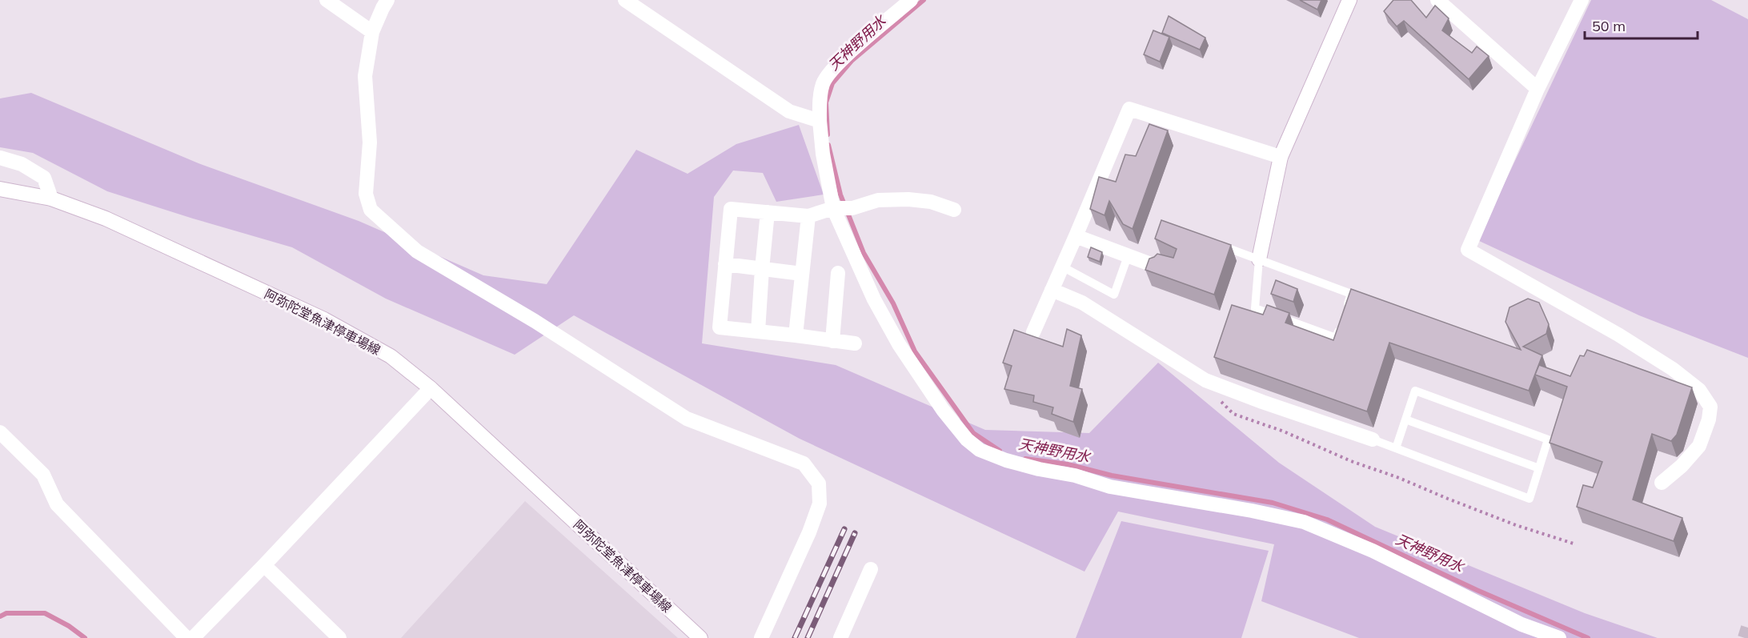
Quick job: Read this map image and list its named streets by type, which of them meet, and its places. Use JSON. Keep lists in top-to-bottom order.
{
  "streets": {
    "street": ["阿弥陀堂魚津停車場線"]
  },
  "water": ["天神野用水"],
  "scale_bar": "50 m"
}
